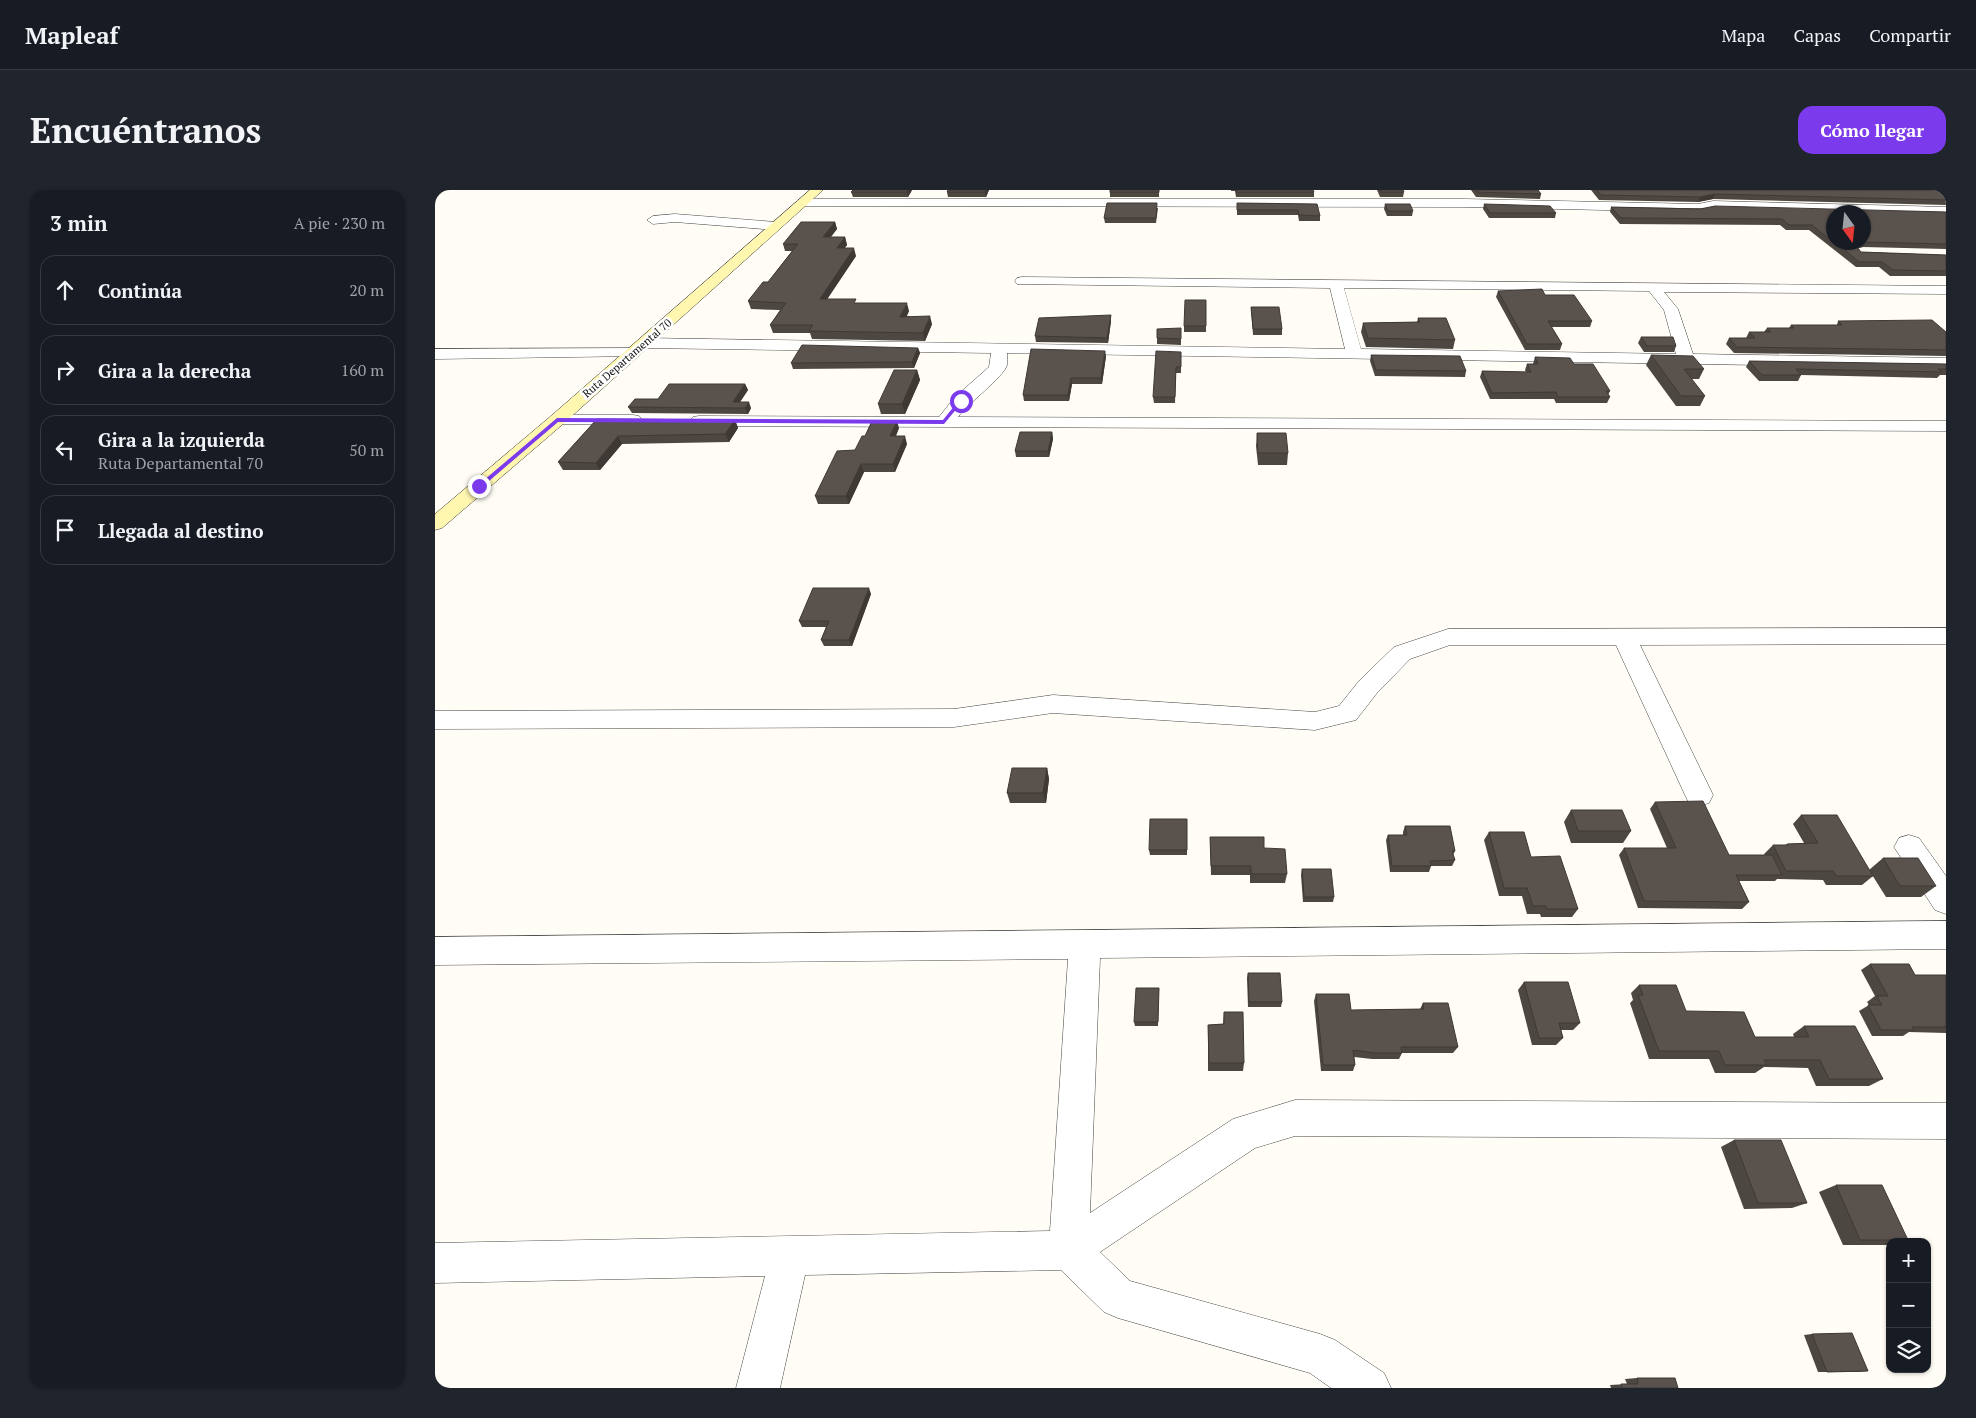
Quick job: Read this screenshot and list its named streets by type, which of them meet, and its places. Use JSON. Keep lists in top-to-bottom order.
{
  "streets": {
    "main road": ["Ruta Departamental 70"]
  },
  "north": "bottom",
  "page": {
    "header": "Mapleaf",
    "nav": ["Mapa", "Capas", "Compartir"],
    "buttons": "Cómo llegar",
    "title": "Encuéntranos",
    "heading": ["3 min", "A pie · 230 m"],
    "list": [
      ["Continúa", "20 m"],
      ["Gira a la derecha", "160 m"],
      ["Gira a la izquierda", "Ruta Departamental 70", "50 m"],
      "Llegada al destino"
    ],
    "map_buttons": ["+", "−"]
  }
}
